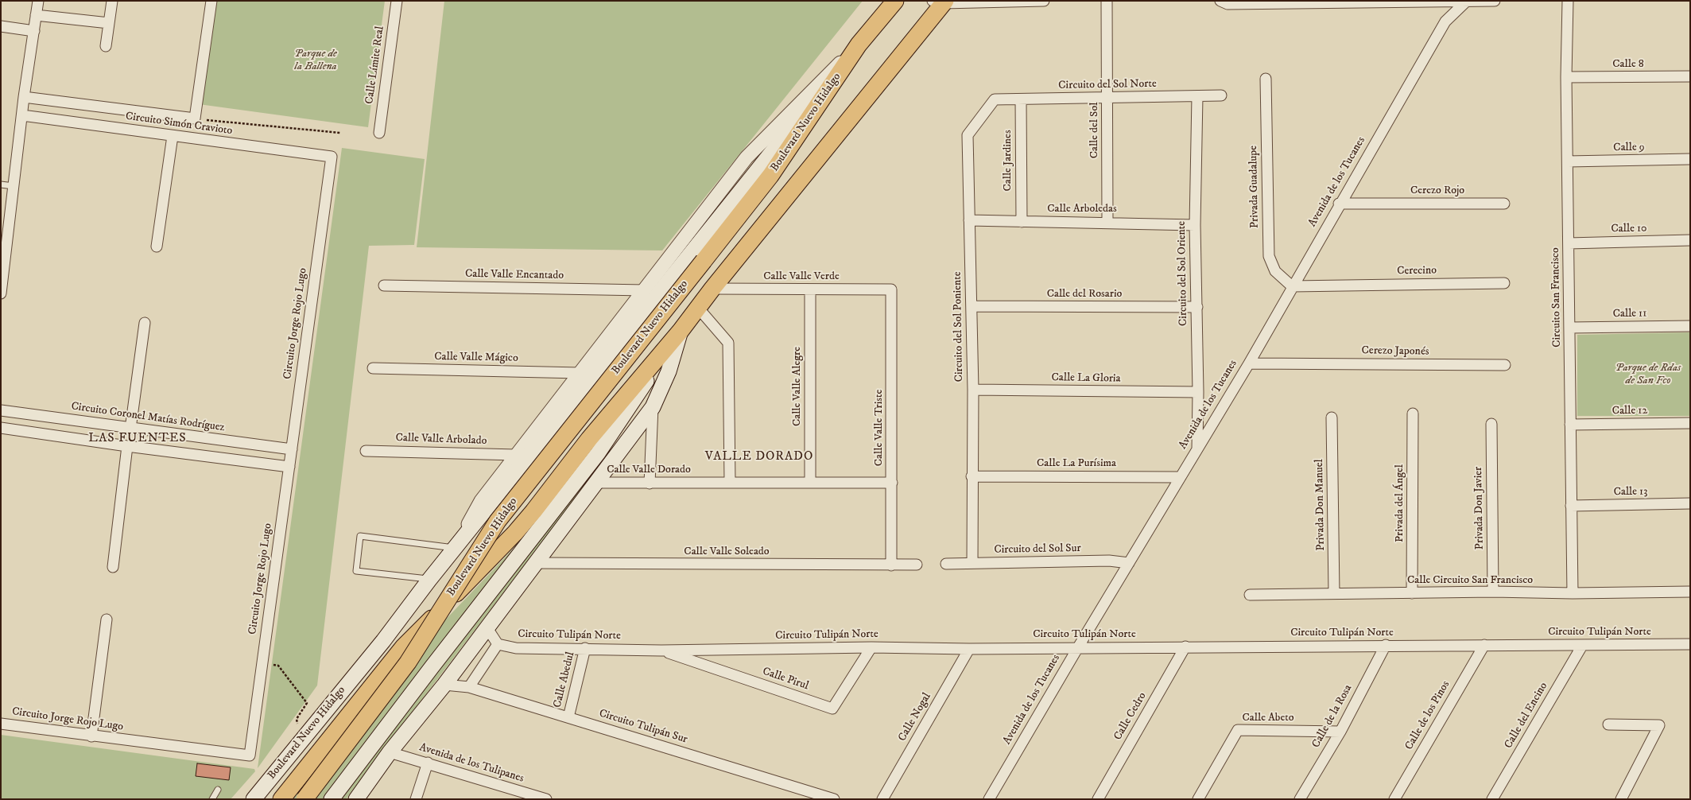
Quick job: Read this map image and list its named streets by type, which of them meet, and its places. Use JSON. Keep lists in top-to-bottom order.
{
  "streets": {
    "main road": ["Boulevard Nuevo Hidalgo"],
    "street": [
      "Calle 8",
      "Calle Límite Real",
      "Circuito del Sol Norte",
      "Circuito Simón Cravioto",
      "Calle del Sol",
      "Calle 9",
      "Calle Jardines",
      "Avenida de los Tucanes",
      "Privada Guadalupe",
      "Cerezo Rojo",
      "Calle Arboledas",
      "Calle 10",
      "Cerecino",
      "Circuito del Sol Oriente",
      "Calle Valle Encantado",
      "Calle Valle Verde",
      "Calle del Rosario",
      "Circuito San Francisco",
      "Calle 11",
      "Circuito Jorge Rojo Lugo",
      "Circuito del Sol Poniente",
      "Cerezo Japonés",
      "Calle Valle Mágico",
      "Calle La Gloria",
      "Calle Valle Alegre",
      "Calle 12",
      "Circuito Coronel Matías Rodríguez",
      "Calle Valle Triste",
      "Calle Valle Arbolado",
      "Calle La Purísima",
      "Calle Valle Dorado",
      "Calle 13",
      "Privada del Ángel",
      "Privada Don Manuel",
      "Privada Don Javier",
      "Circuito del Sol Sur",
      "Calle Valle Soleado",
      "Calle Circuito San Francisco",
      "Circuito Tulipán Norte",
      "Calle Pirul",
      "Calle Abedul",
      "Calle de los Pinos",
      "Calle del Encino",
      "Calle Cedro",
      "Calle de la Rosa",
      "Calle Nogal",
      "Calle Abeto",
      "Circuito Tulipán Sur",
      "Avenida de los Tulipanes"
    ]
  },
  "crossings": [
    ["Calle 8", "Circuito San Francisco"],
    ["Circuito del Sol Norte", "Calle del Sol"],
    ["Circuito del Sol Norte", "Calle Jardines"],
    ["Circuito del Sol Norte", "Circuito del Sol Oriente"],
    ["Circuito del Sol Norte", "Circuito del Sol Poniente"],
    ["Boulevard Nuevo Hidalgo", "Calle Valle Encantado"],
    ["Boulevard Nuevo Hidalgo", "Calle Valle Verde"],
    ["Boulevard Nuevo Hidalgo", "Calle Valle Mágico"],
    ["Boulevard Nuevo Hidalgo", "Calle Valle Arbolado"],
    ["Circuito Simón Cravioto", "Circuito Jorge Rojo Lugo"],
    ["Calle del Sol", "Calle Arboledas"],
    ["Calle 9", "Circuito San Francisco"],
    ["Calle Jardines", "Calle Arboledas"],
    ["Avenida de los Tucanes", "Privada Guadalupe"],
    ["Avenida de los Tucanes", "Cerezo Rojo"],
    ["Avenida de los Tucanes", "Cerecino"],
    ["Avenida de los Tucanes", "Circuito del Sol Oriente"],
    ["Avenida de los Tucanes", "Cerezo Japonés"],
    ["Avenida de los Tucanes", "Calle La Purísima"],
    ["Avenida de los Tucanes", "Circuito del Sol Sur"],
    ["Avenida de los Tucanes", "Circuito Tulipán Norte"],
    ["Privada Guadalupe", "Cerecino"],
    ["Calle Arboledas", "Circuito del Sol Oriente"],
    ["Calle Arboledas", "Circuito del Sol Poniente"],
    ["Calle 10", "Circuito San Francisco"],
    ["Circuito del Sol Oriente", "Calle del Rosario"],
    ["Circuito del Sol Oriente", "Calle La Gloria"],
    ["Calle Valle Verde", "Calle Valle Alegre"],
    ["Calle Valle Verde", "Calle Valle Triste"],
    ["Calle del Rosario", "Circuito del Sol Poniente"],
    ["Circuito San Francisco", "Calle 11"],
    ["Circuito San Francisco", "Calle 12"],
    ["Circuito San Francisco", "Calle 13"],
    ["Circuito San Francisco", "Calle Circuito San Francisco"],
    ["Circuito Jorge Rojo Lugo", "Circuito Coronel Matías Rodríguez"],
    ["Circuito del Sol Poniente", "Calle La Gloria"],
    ["Circuito del Sol Poniente", "Calle La Purísima"],
    ["Circuito del Sol Poniente", "Circuito del Sol Sur"],
    ["Calle Valle Alegre", "Calle Valle Dorado"],
    ["Calle Valle Triste", "Calle Valle Dorado"],
    ["Calle Valle Triste", "Calle Valle Soleado"],
    ["Privada del Ángel", "Calle Circuito San Francisco"],
    ["Privada Don Manuel", "Calle Circuito San Francisco"],
    ["Privada Don Javier", "Calle Circuito San Francisco"],
    ["Circuito Tulipán Norte", "Calle Pirul"],
    ["Circuito Tulipán Norte", "Calle Abedul"],
    ["Circuito Tulipán Norte", "Calle de los Pinos"],
    ["Circuito Tulipán Norte", "Calle del Encino"],
    ["Circuito Tulipán Norte", "Calle Cedro"],
    ["Circuito Tulipán Norte", "Calle de la Rosa"],
    ["Circuito Tulipán Norte", "Calle Nogal"],
    ["Calle Abedul", "Circuito Tulipán Sur"],
    ["Calle de la Rosa", "Calle Abeto"]
  ],
  "districts": ["LAS FUENTES", "VALLE DORADO"],
  "parks": ["Parque de la Ballena", "Parque de Rdas de San Fco"]
}
